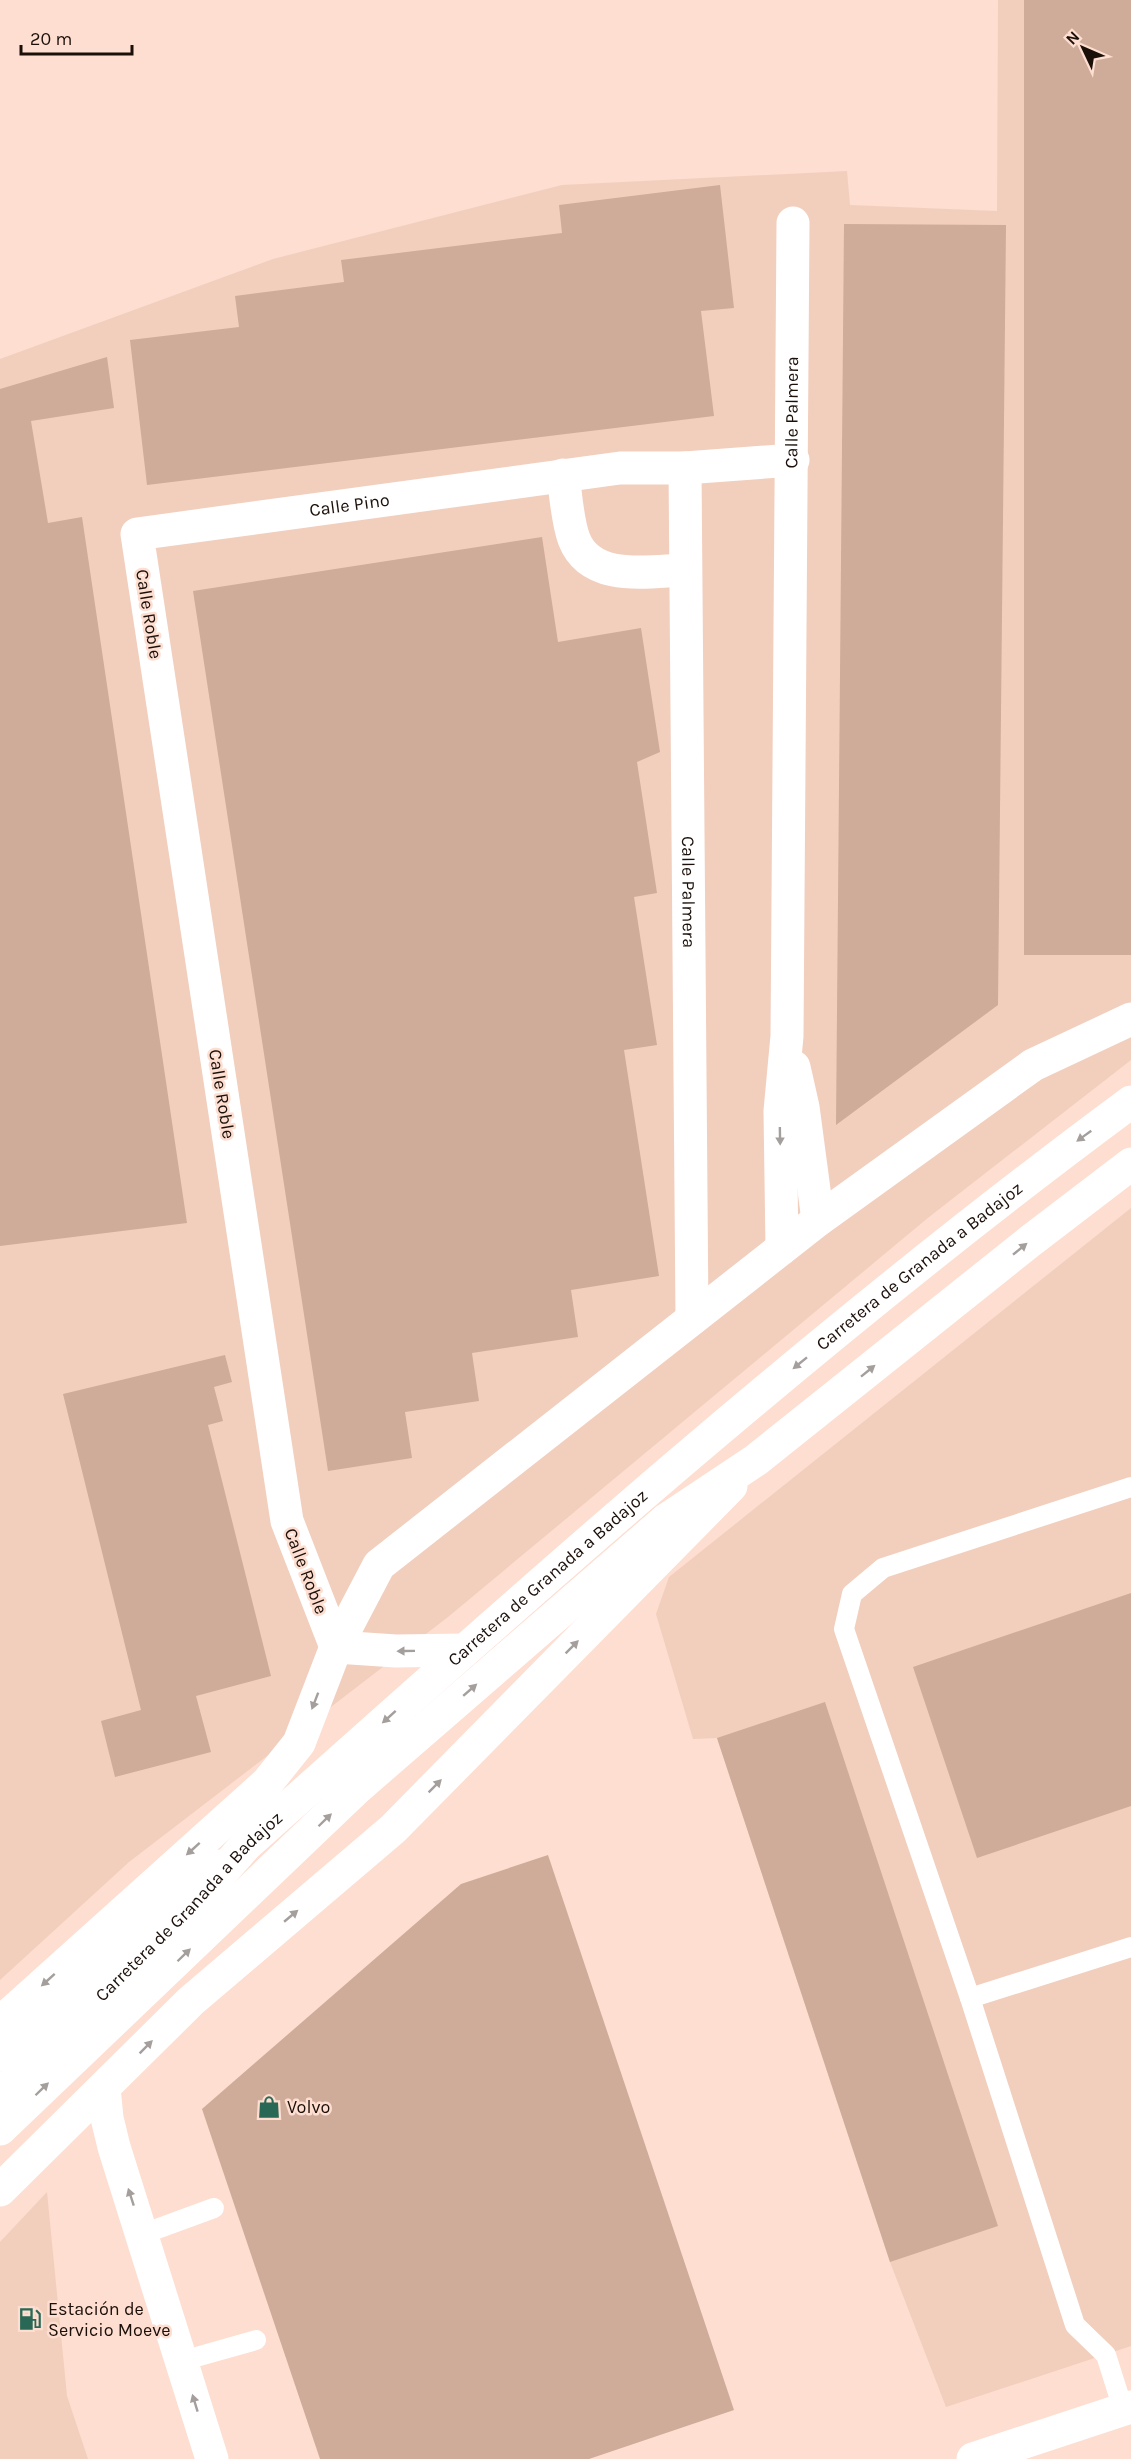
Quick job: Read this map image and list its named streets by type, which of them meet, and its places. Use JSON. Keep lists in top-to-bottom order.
{
  "streets": {
    "main road": [
      "Calle Palmera",
      "Calle Pino",
      "Calle Roble",
      "Carretera de Granada a Badajoz"
    ]
  },
  "crossings": [
    ["Calle Palmera", "Calle Pino"],
    ["Calle Pino", "Calle Roble"]
  ],
  "places": {
    "shop": ["Volvo"],
    "fuel station": ["Estación de Servicio Moeve"]
  },
  "scale_bar": "20 m",
  "north": "top left"
}
